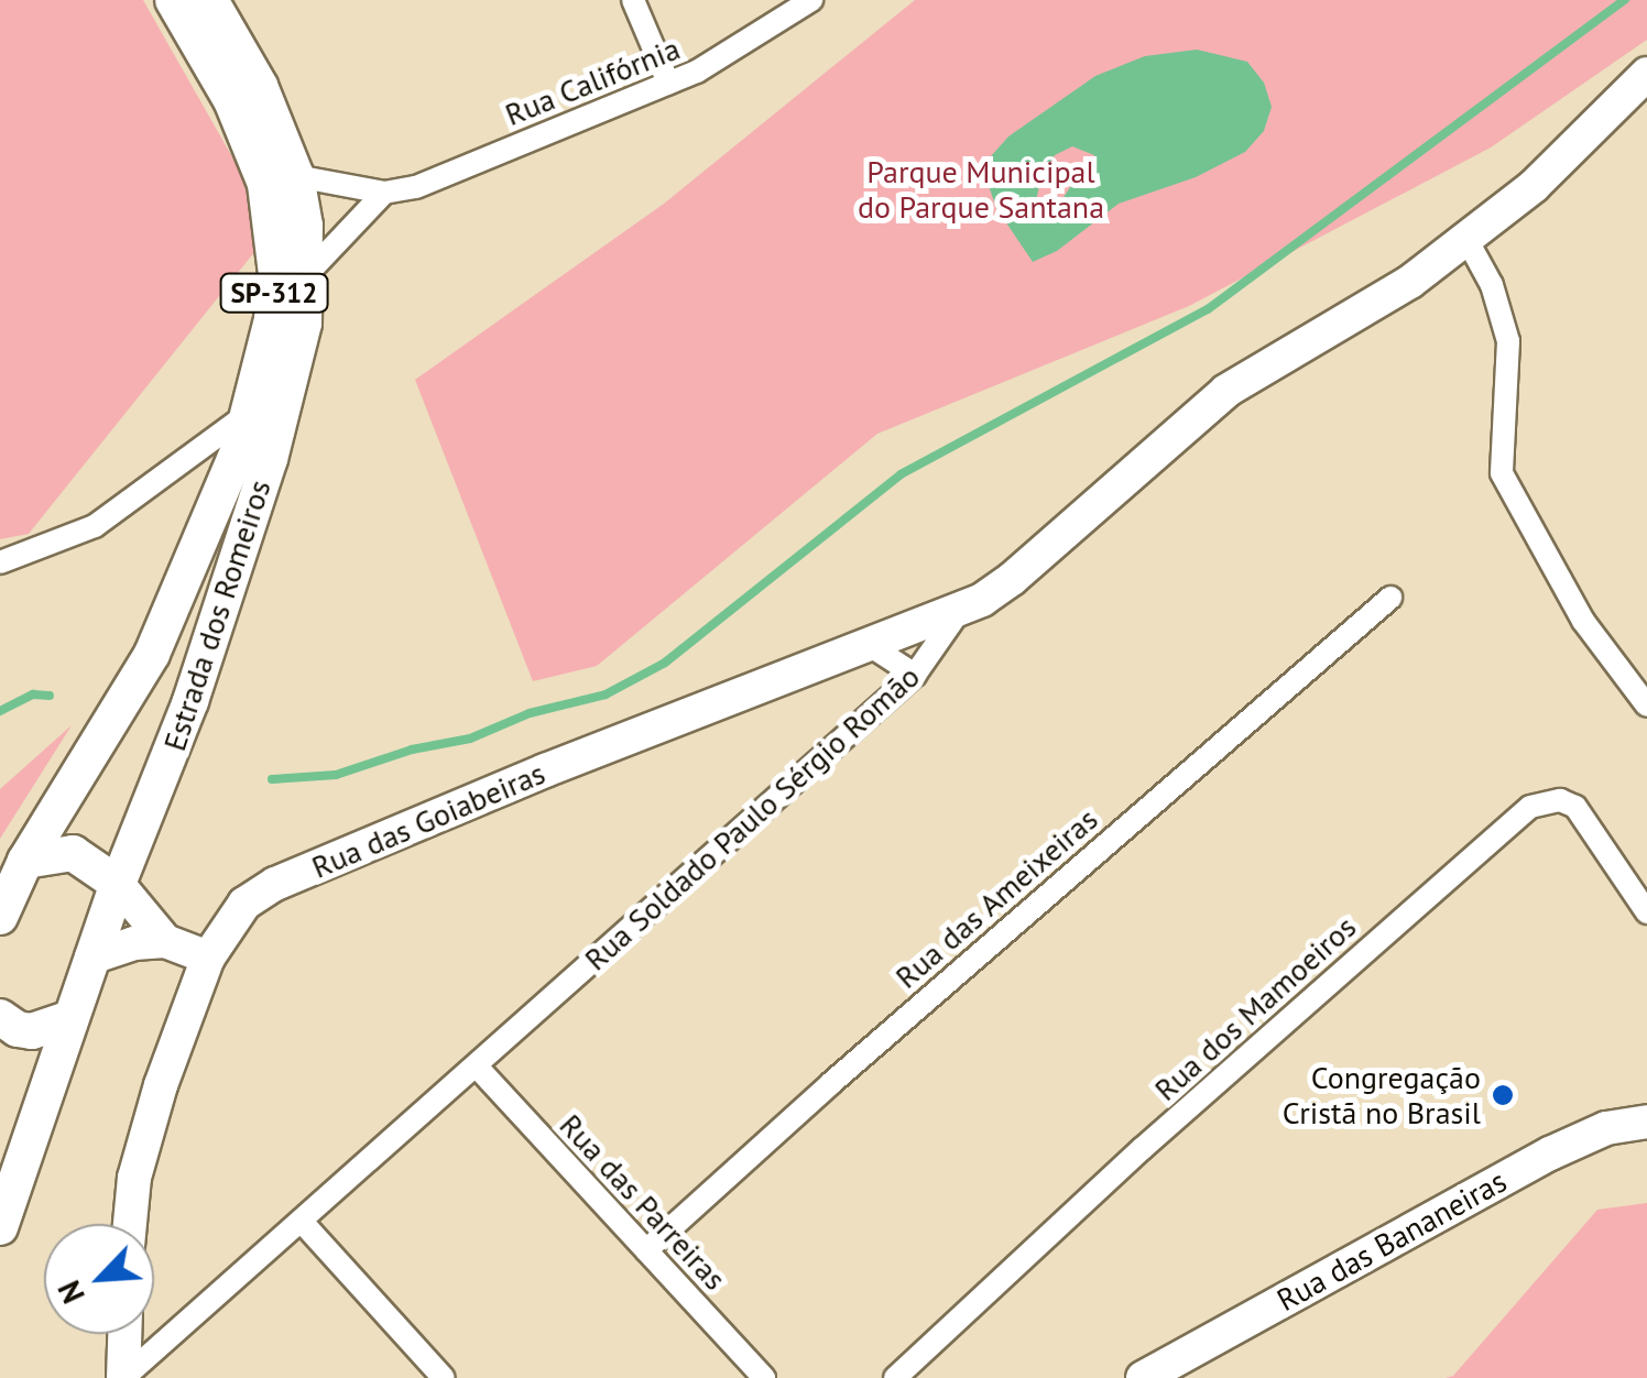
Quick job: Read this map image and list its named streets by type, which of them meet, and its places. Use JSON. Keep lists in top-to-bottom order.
{
  "streets": {
    "main road": ["SP-312", "Estrada dos Romeiros"],
    "street": [
      "Rua Califórnia",
      "Rua Soldado Paulo Sérgio Romão",
      "Rua das Goiabeiras",
      "Rua das Ameixeiras",
      "Rua dos Mamoeiros",
      "Rua das Parreiras",
      "Rua das Bananeiras"
    ]
  },
  "crossings": [
    ["Rua Califórnia", "Estrada dos Romeiros"],
    ["Rua Soldado Paulo Sérgio Romão", "Rua das Goiabeiras"],
    ["Rua Soldado Paulo Sérgio Romão", "Rua das Parreiras"],
    ["Rua das Ameixeiras", "Rua das Parreiras"]
  ],
  "parks": ["Parque Municipal do Parque Santana"],
  "places": ["Congregação Cristã no Brasil"],
  "north": "bottom left"
}
